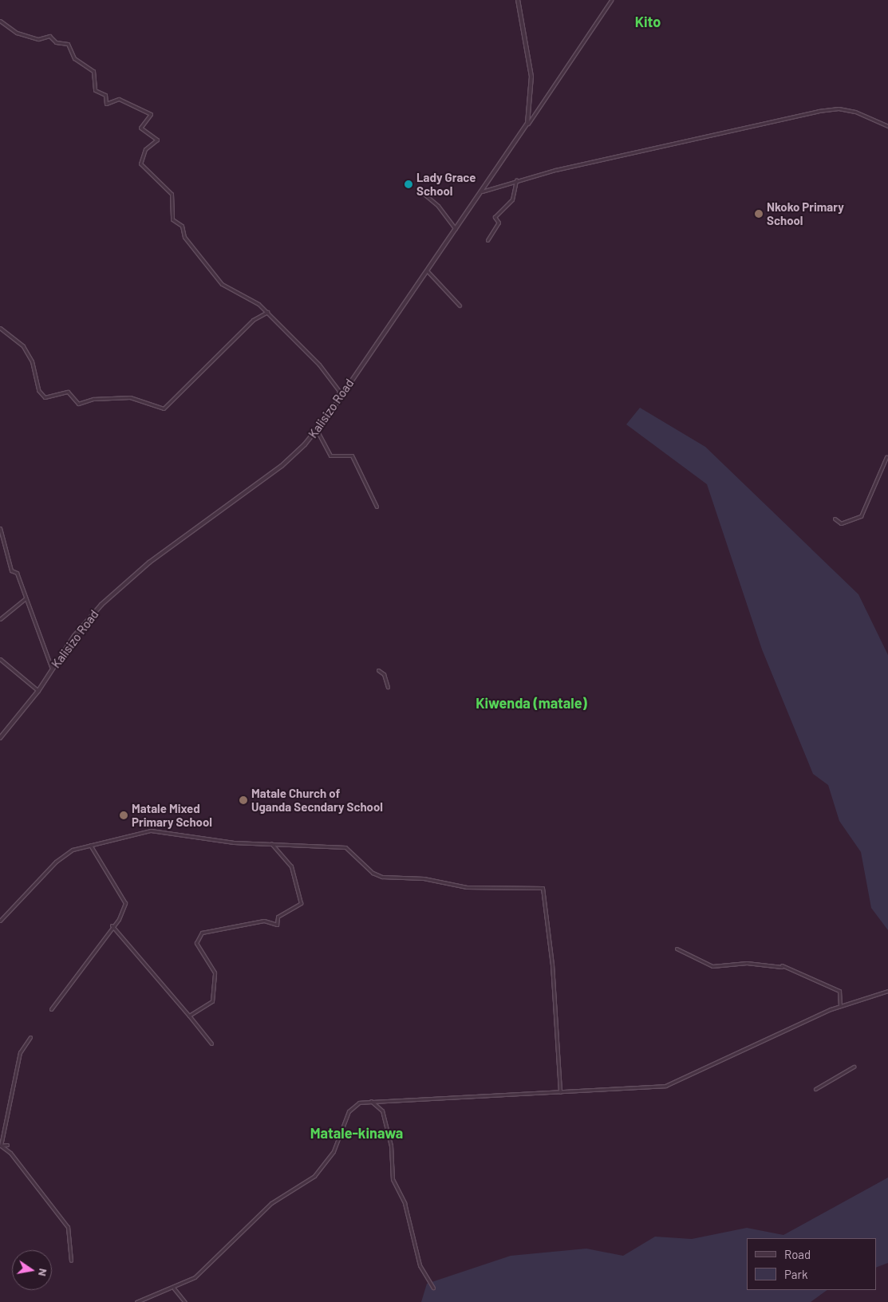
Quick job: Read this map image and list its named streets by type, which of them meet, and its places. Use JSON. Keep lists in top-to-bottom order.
{
  "streets": {
    "street": ["Kalisizo Road"]
  },
  "districts": ["Kito", "Kiwenda (matale)", "Matale-kinawa"],
  "places": [
    "Lady Grace School",
    "Nkoko Primary School",
    "Matale Church of Uganda Secndary School",
    "Matale Mixed Primary School"
  ],
  "legend": ["Road", "Park"],
  "north": "right"
}
